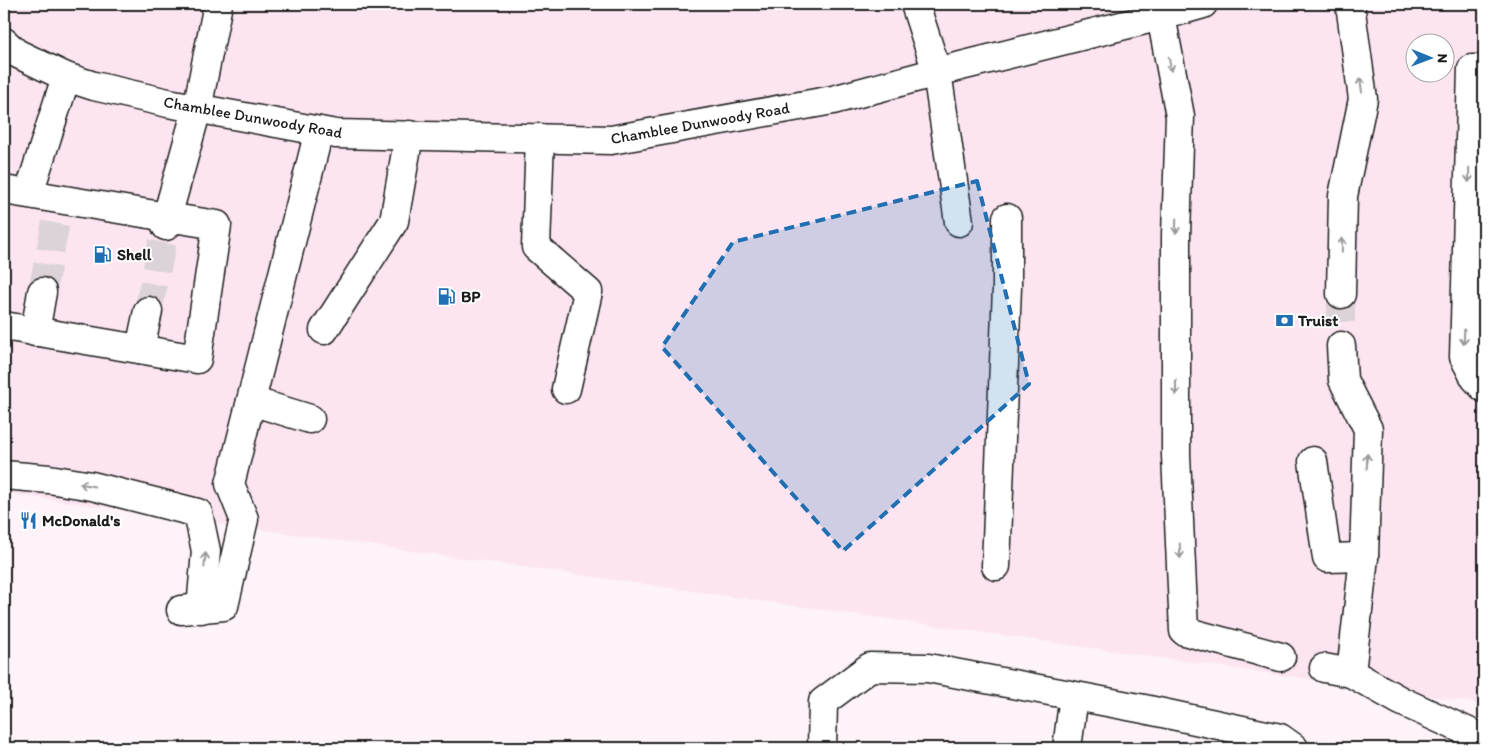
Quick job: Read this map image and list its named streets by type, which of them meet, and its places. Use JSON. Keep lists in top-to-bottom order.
{
  "streets": {
    "street": ["Chamblee Dunwoody Road"]
  },
  "places": {
    "fuel station": ["Shell", "BP"],
    "bank": ["Truist"],
    "restaurant": ["McDonald's"]
  },
  "north": "right"
}
